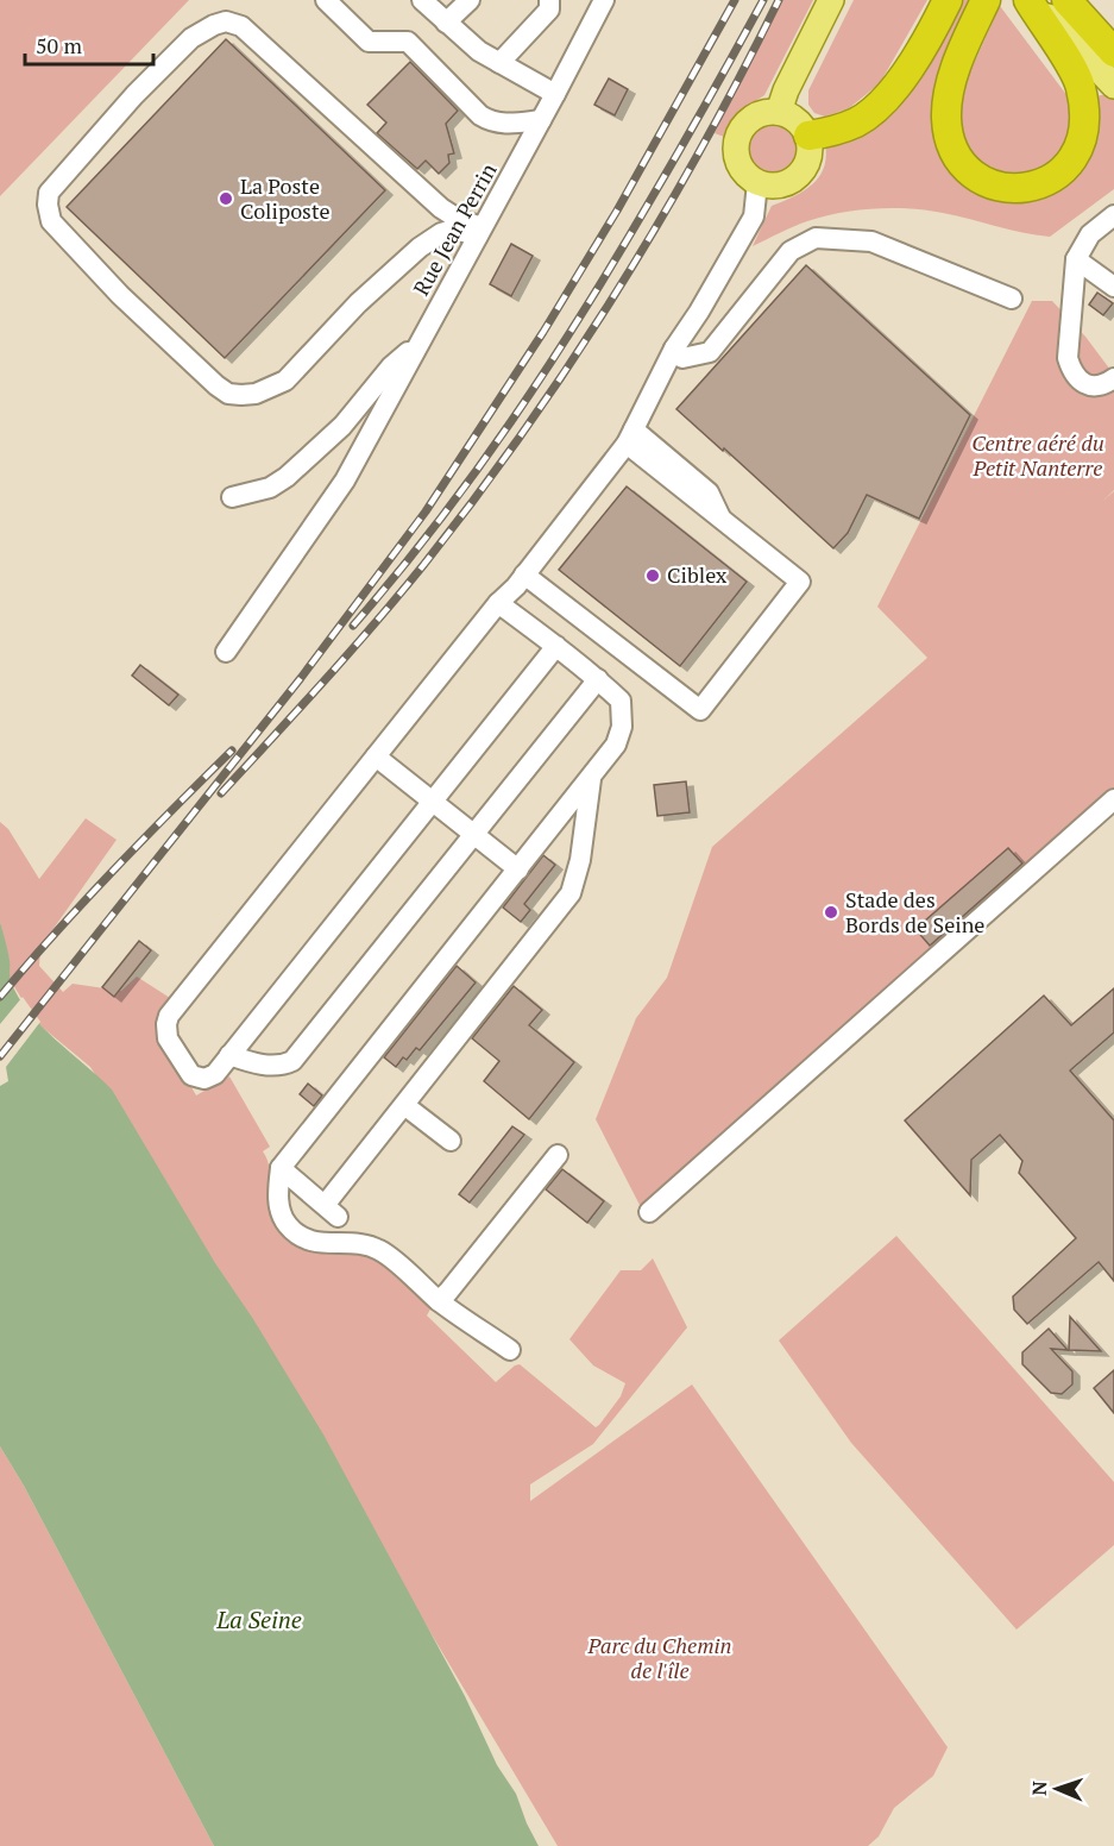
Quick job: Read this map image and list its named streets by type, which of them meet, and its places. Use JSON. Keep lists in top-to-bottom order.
{
  "streets": {
    "street": ["Rue Jean Perrin"]
  },
  "water": ["La Seine"],
  "parks": ["Centre aéré du Petit Nanterre", "Parc du Chemin de l'île"],
  "places": ["La Poste Coliposte", "Ciblex", "Stade des Bords de Seine"],
  "scale_bar": "50 m",
  "north": "left"
}
